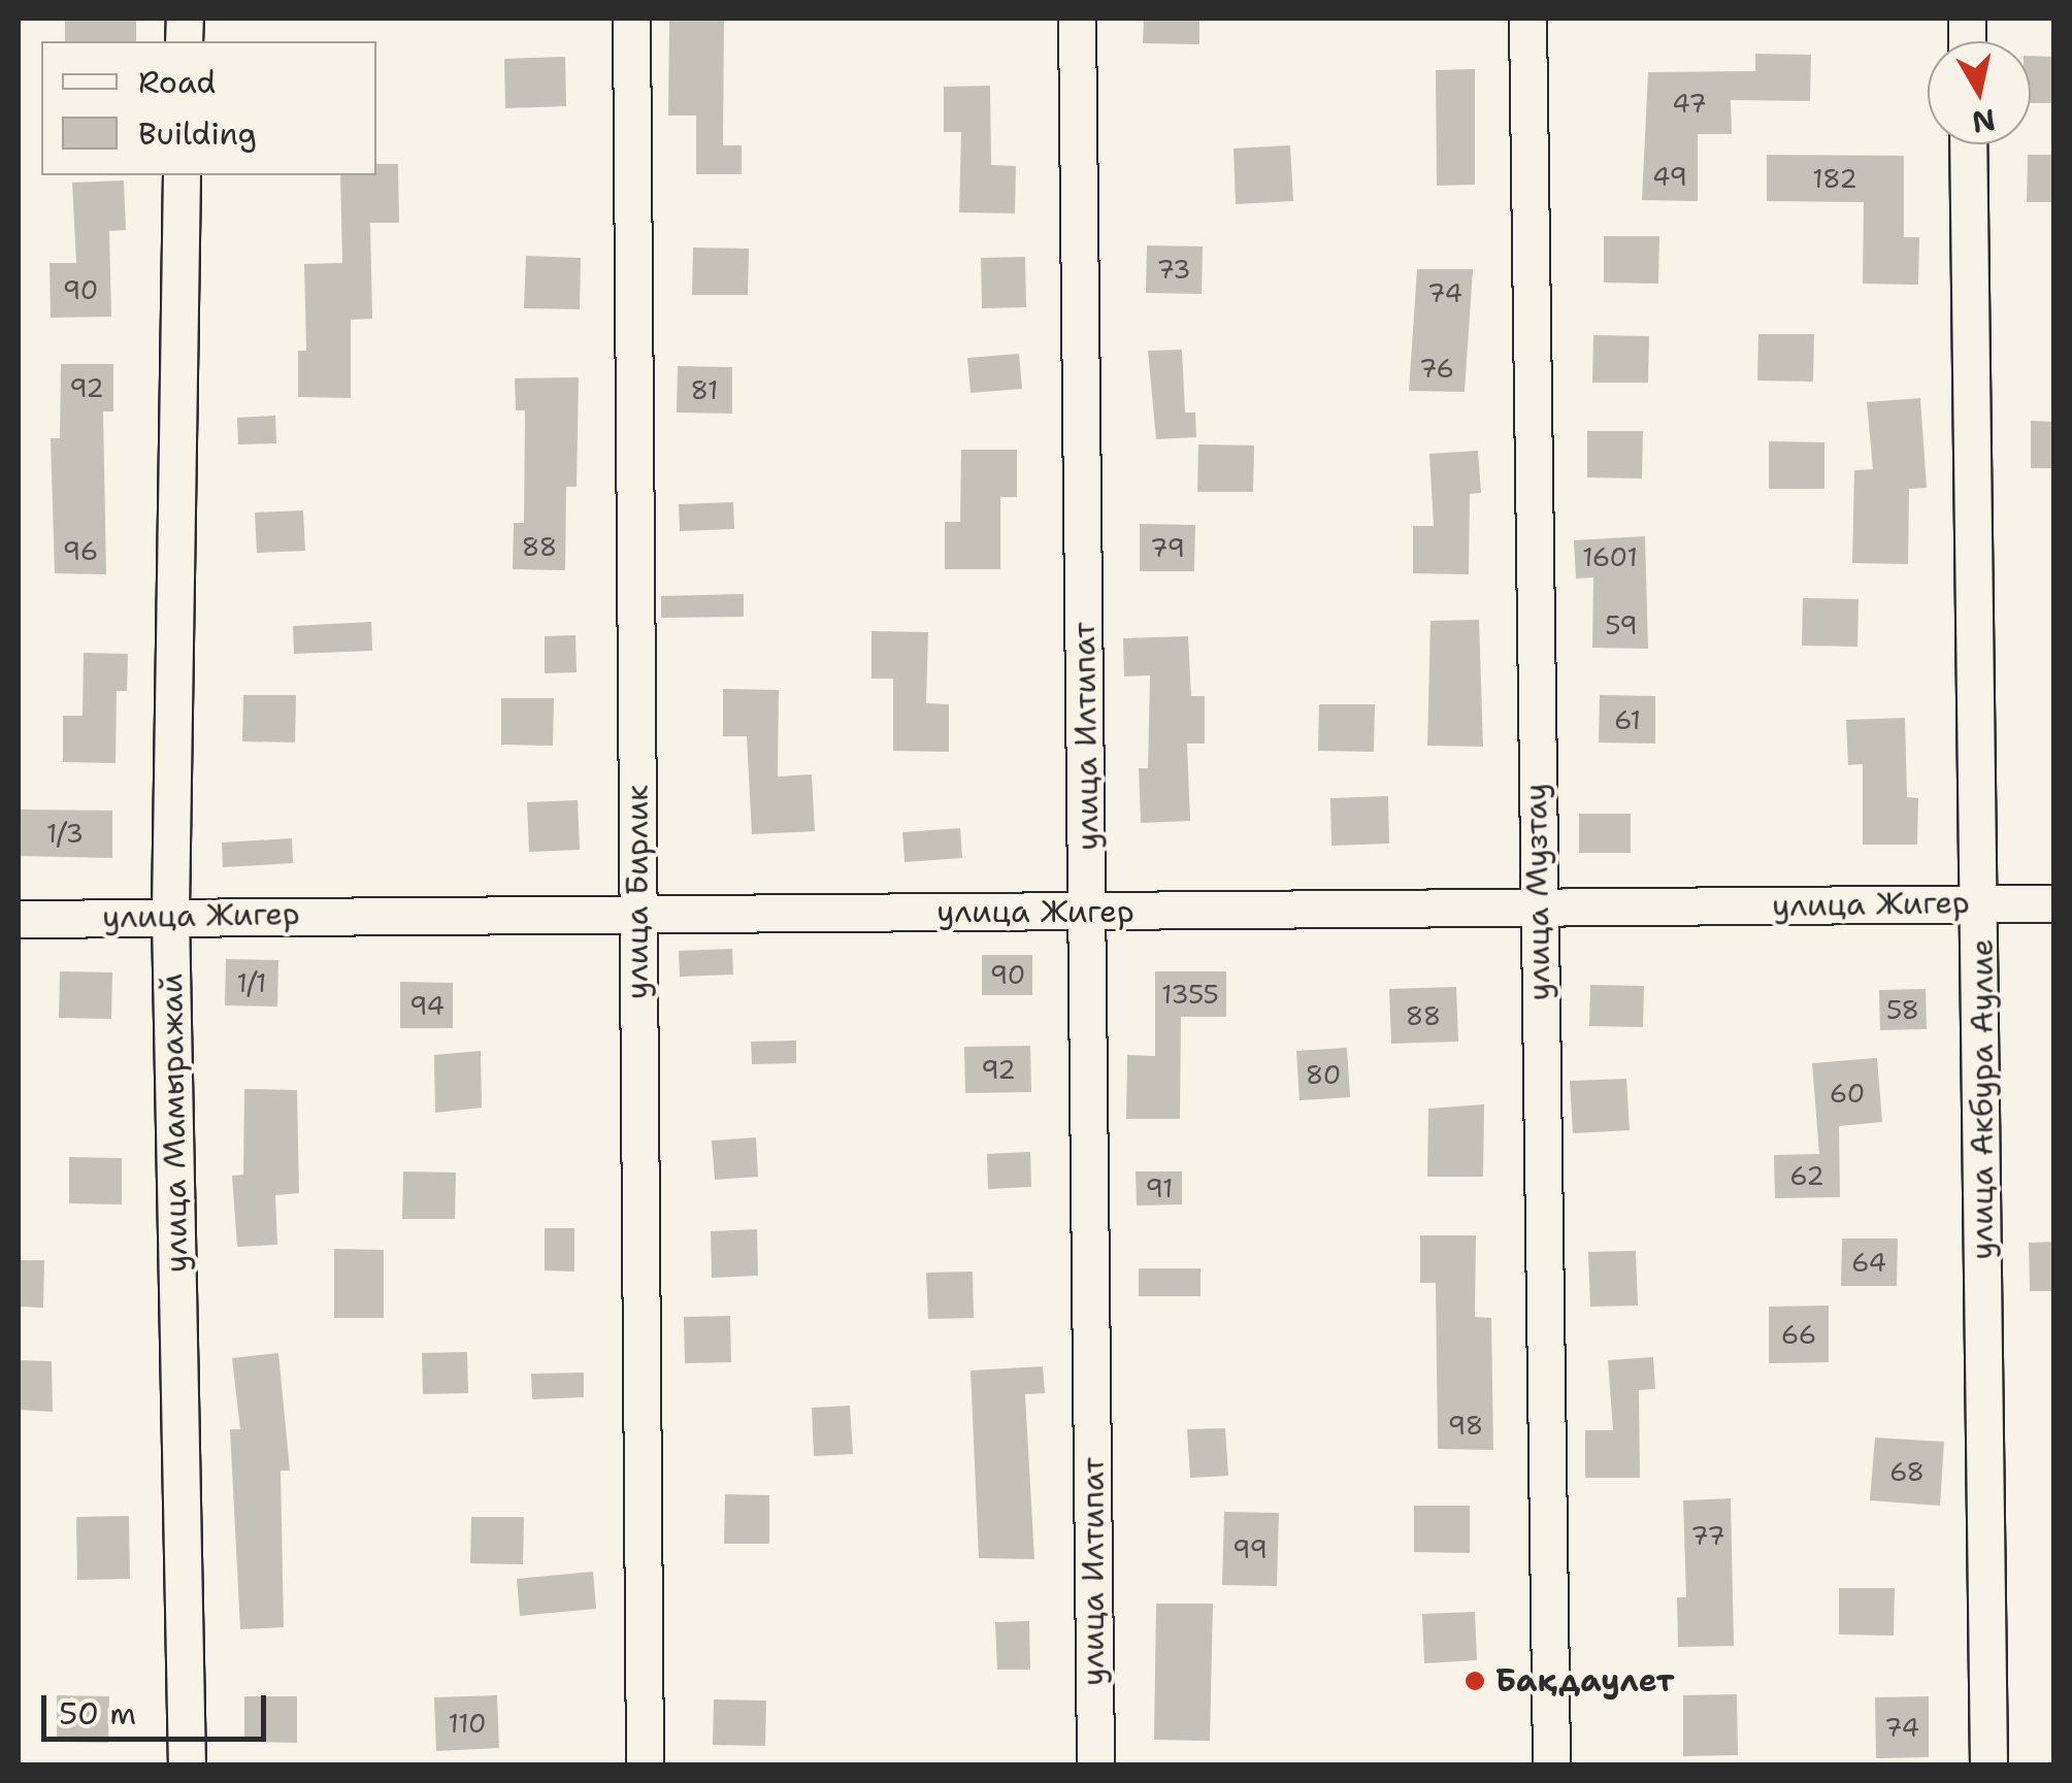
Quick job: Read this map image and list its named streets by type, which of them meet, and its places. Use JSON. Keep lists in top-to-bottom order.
{
  "streets": {
    "street": [
      "улица Илтипат",
      "улица Бирлик",
      "улица Музтау",
      "улица Жигер",
      "улица Акбура Аулие",
      "улица Мамыражай"
    ]
  },
  "crossings": [
    ["улица Илтипат", "улица Жигер"],
    ["улица Бирлик", "улица Жигер"],
    ["улица Музтау", "улица Жигер"],
    ["улица Жигер", "улица Акбура Аулие"],
    ["улица Жигер", "улица Мамыражай"]
  ],
  "places": ["Бақдаулет"],
  "house_numbers": [
    "47",
    "49",
    "182",
    "73",
    "90",
    "74",
    "76",
    "92",
    "81",
    "88",
    "79",
    "96",
    "1601",
    "59",
    "61",
    "1/3",
    "90",
    "1/1",
    "1355",
    "94",
    "58",
    "88",
    "92",
    "80",
    "60",
    "62",
    "91",
    "64",
    "66",
    "98",
    "68",
    "77",
    "99",
    "110",
    "74"
  ],
  "legend": ["Road", "Building"],
  "scale_bar": "50 m",
  "north": "bottom"
}
